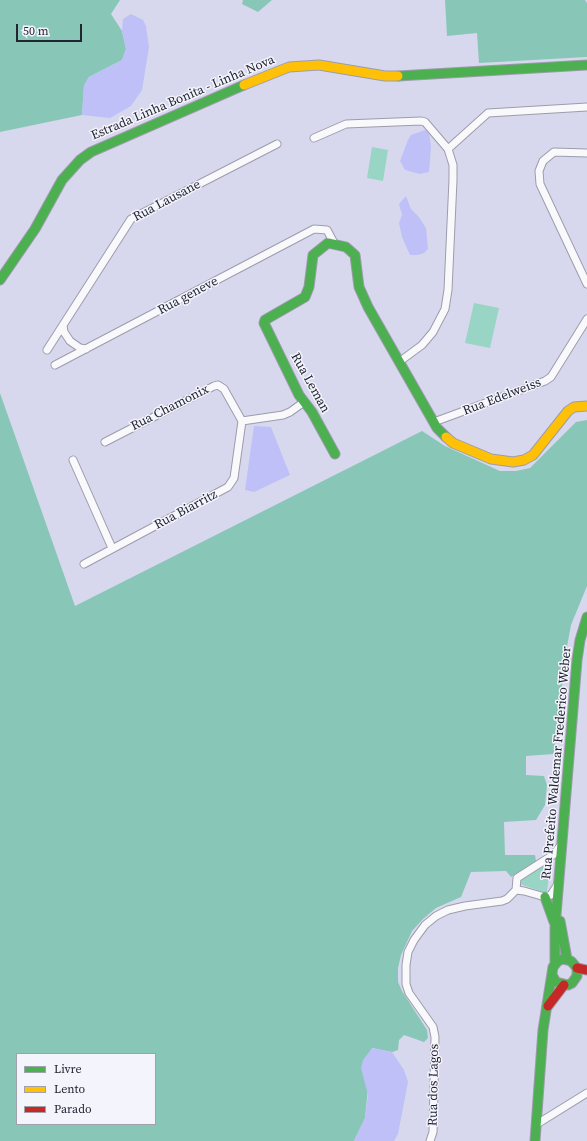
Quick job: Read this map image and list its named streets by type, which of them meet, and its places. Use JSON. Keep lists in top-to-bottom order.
{
  "streets": {
    "street": [
      "Estrada Linha Bonita - Linha Nova",
      "Rua Lausane",
      "Rua geneve",
      "Rua Leman",
      "Rua Edelweiss",
      "Rua Chamonix",
      "Rua Biarritz",
      "Rua Prefeito Waldemar Frederico Weber",
      "Rua dos Lagos"
    ]
  },
  "crossings": [
    ["Rua geneve", "Rua Leman"],
    ["Rua Chamonix", "Rua Biarritz"]
  ],
  "legend": ["Livre", "Lento", "Parado"],
  "scale_bar": "50 m"
}
